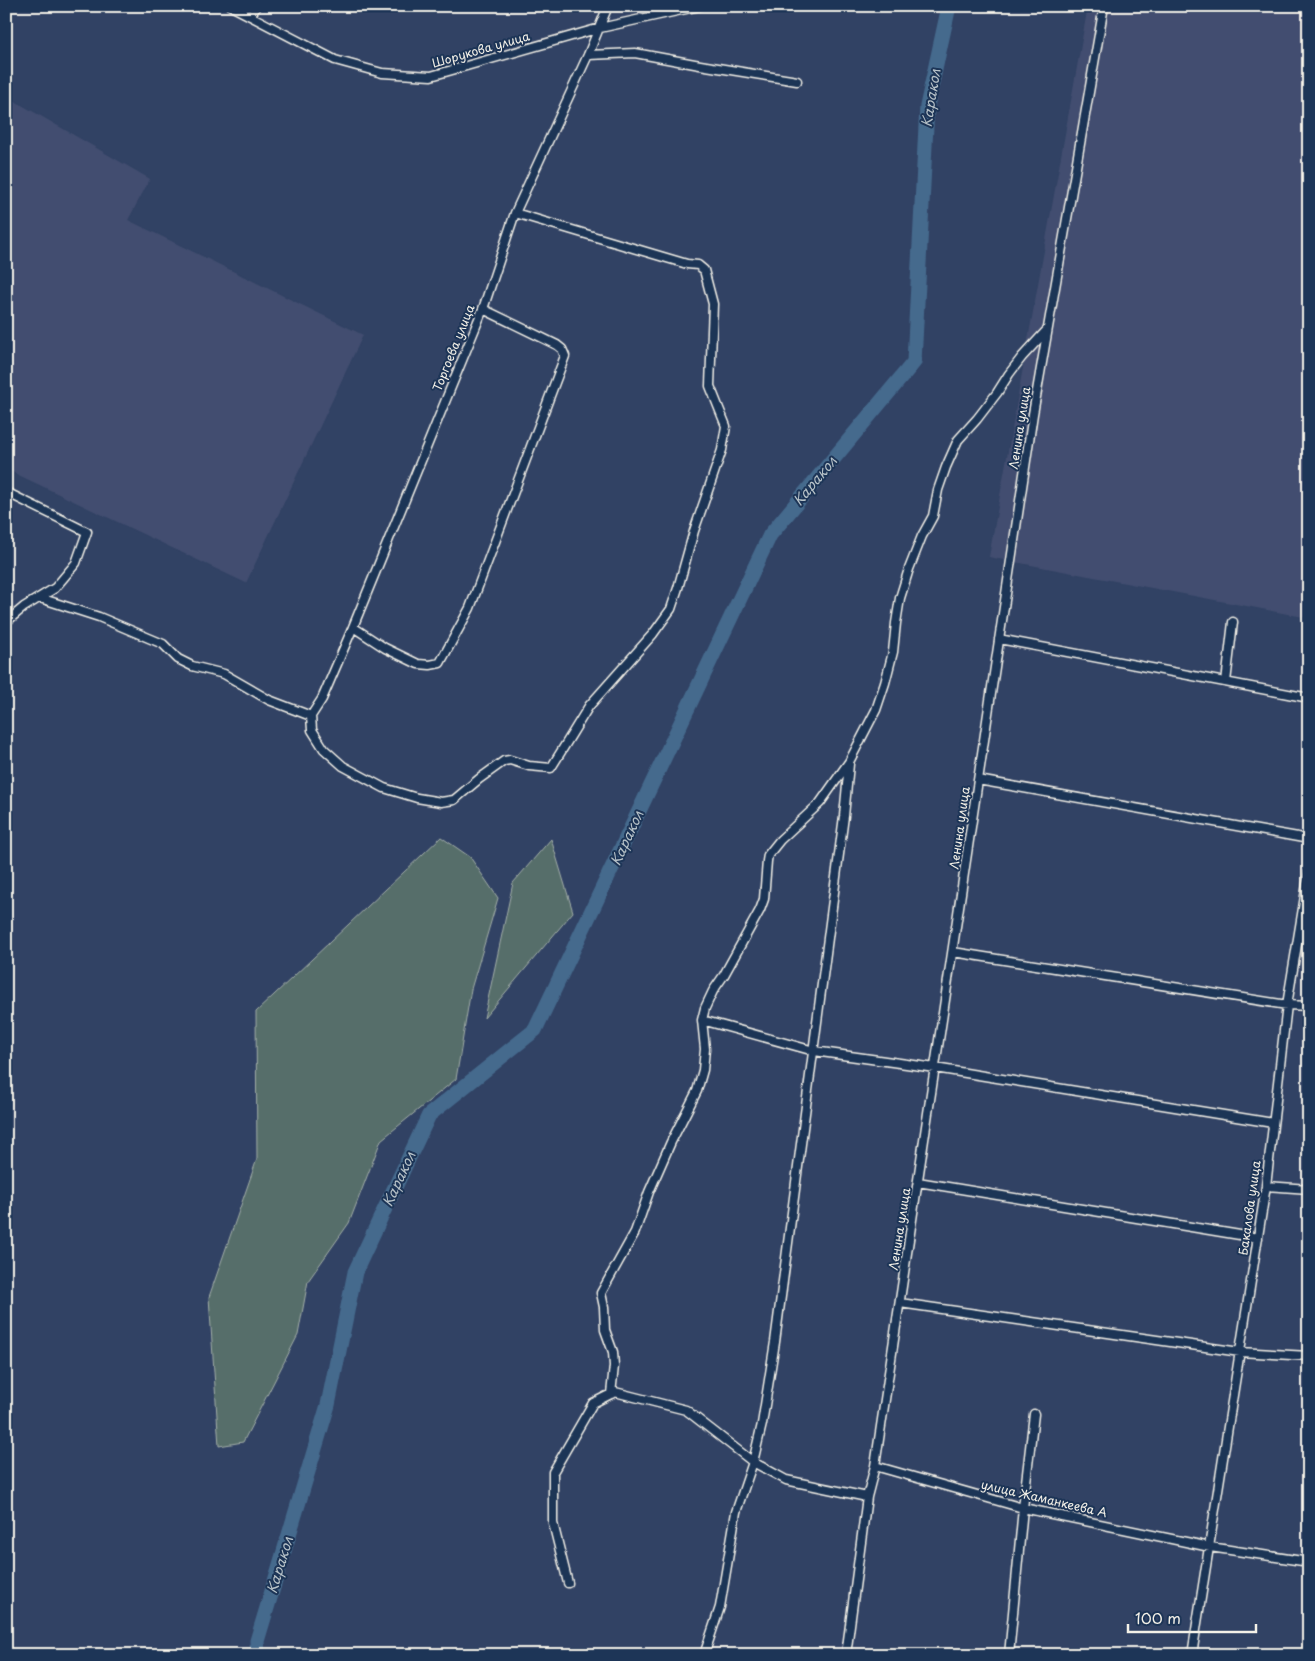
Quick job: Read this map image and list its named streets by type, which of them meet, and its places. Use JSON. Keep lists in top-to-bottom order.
{
  "streets": {
    "street": [
      "Шорукова улица",
      "Торгоева улица",
      "Ленина улица",
      "Бакалова улица",
      "улица Жаманкеева А"
    ]
  },
  "crossings": [
    ["Шорукова улица", "Торгоева улица"],
    ["Ленина улица", "улица Жаманкеева А"],
    ["Бакалова улица", "улица Жаманкеева А"]
  ],
  "water": ["Каракол"],
  "scale_bar": "100 m"
}
